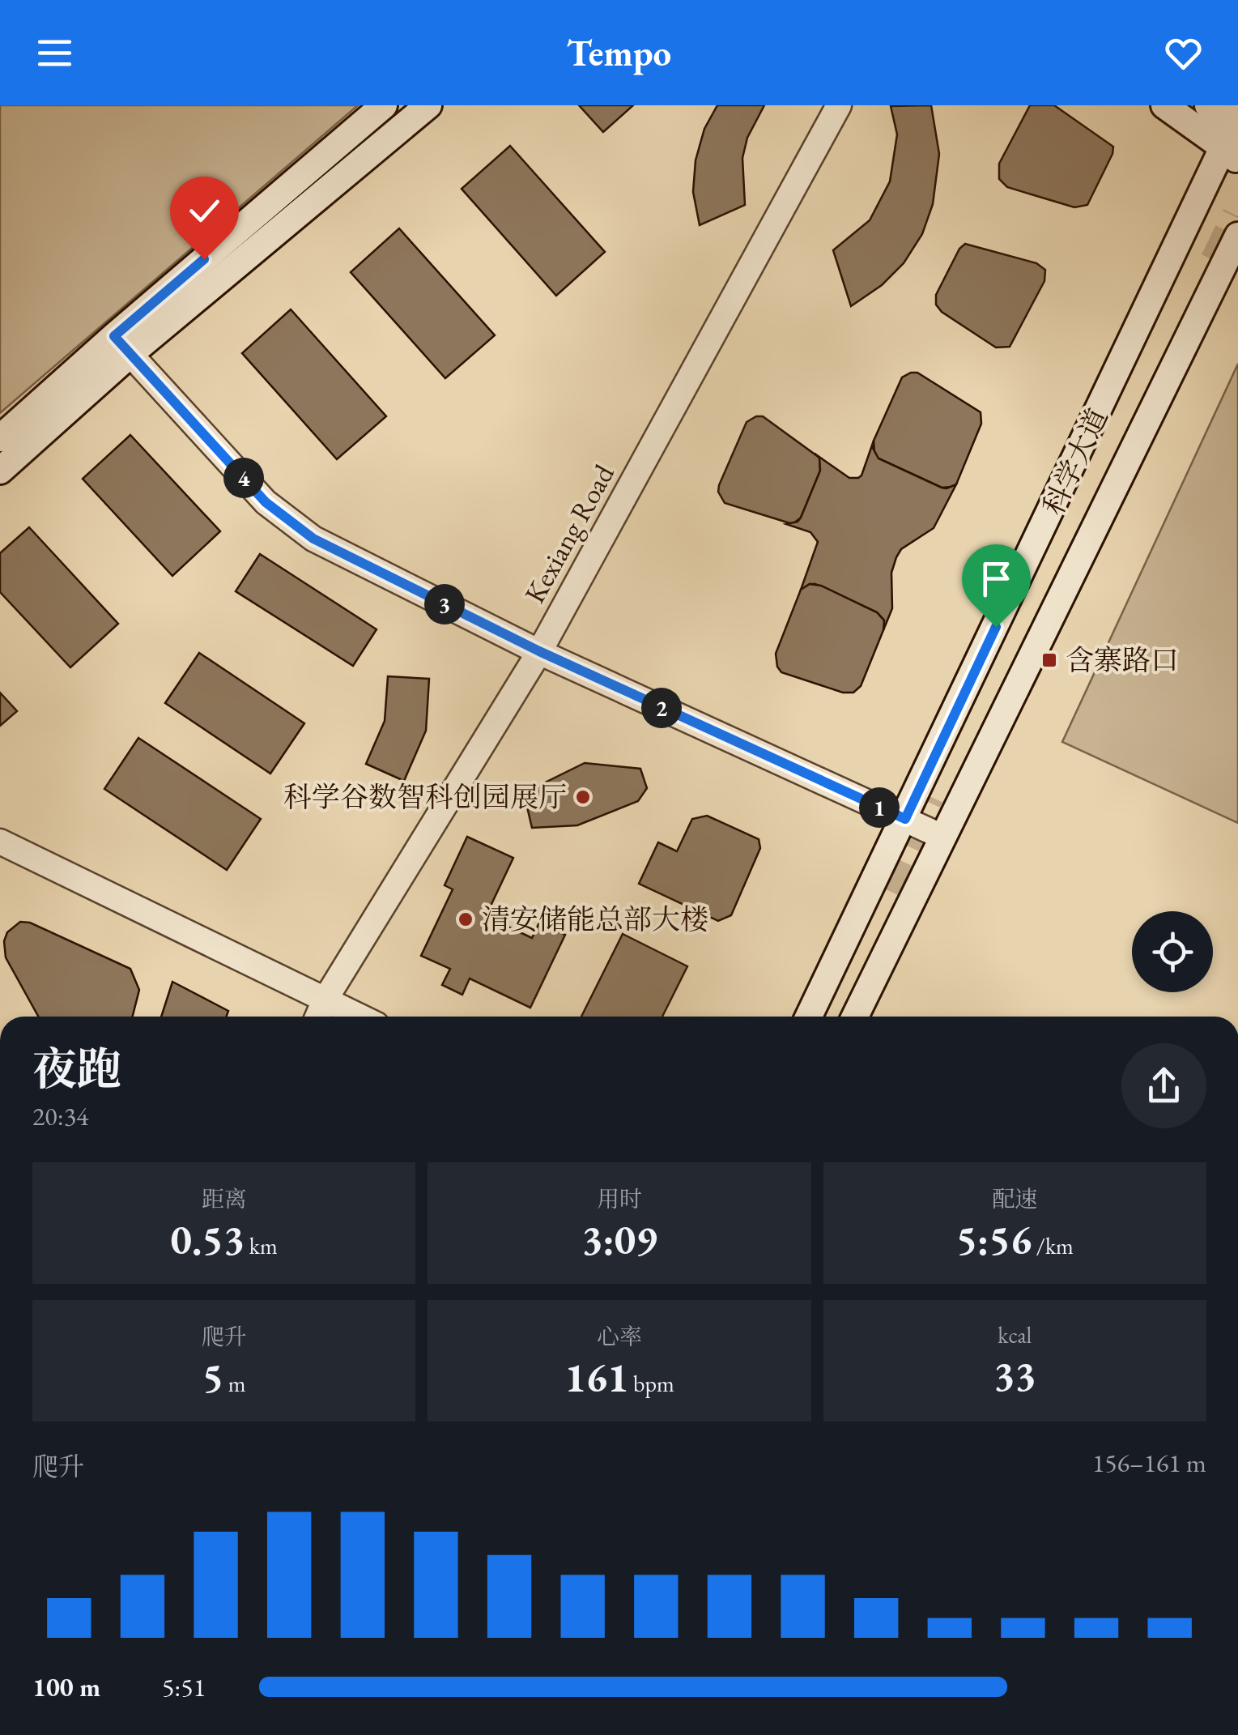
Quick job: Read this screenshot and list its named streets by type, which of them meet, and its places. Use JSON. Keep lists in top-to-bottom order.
{
  "streets": {
    "main road": ["科学大道"],
    "street": ["Kexiang Road"]
  },
  "places": {
    "transit": ["含寨路口"],
    "other": ["科学谷数智科创园展厅", "清安储能总部大楼"]
  },
  "page": {
    "header": "Tempo",
    "pins": [
      "4",
      "3",
      "2",
      "1"
    ],
    "heading": ["夜跑", "20:34"],
    "stats": [
      ["距离", "0.53 km"],
      ["用时", "3:09"],
      ["配速", "5:56 /km"],
      ["爬升", "5 m"],
      ["心率", "161 bpm"],
      ["kcal", "33"]
    ],
    "chart": ["爬升", "156–161 m"],
    "list": [
      {
        "name": "100 m",
        "note": "5:51"
      }
    ]
  }
}
